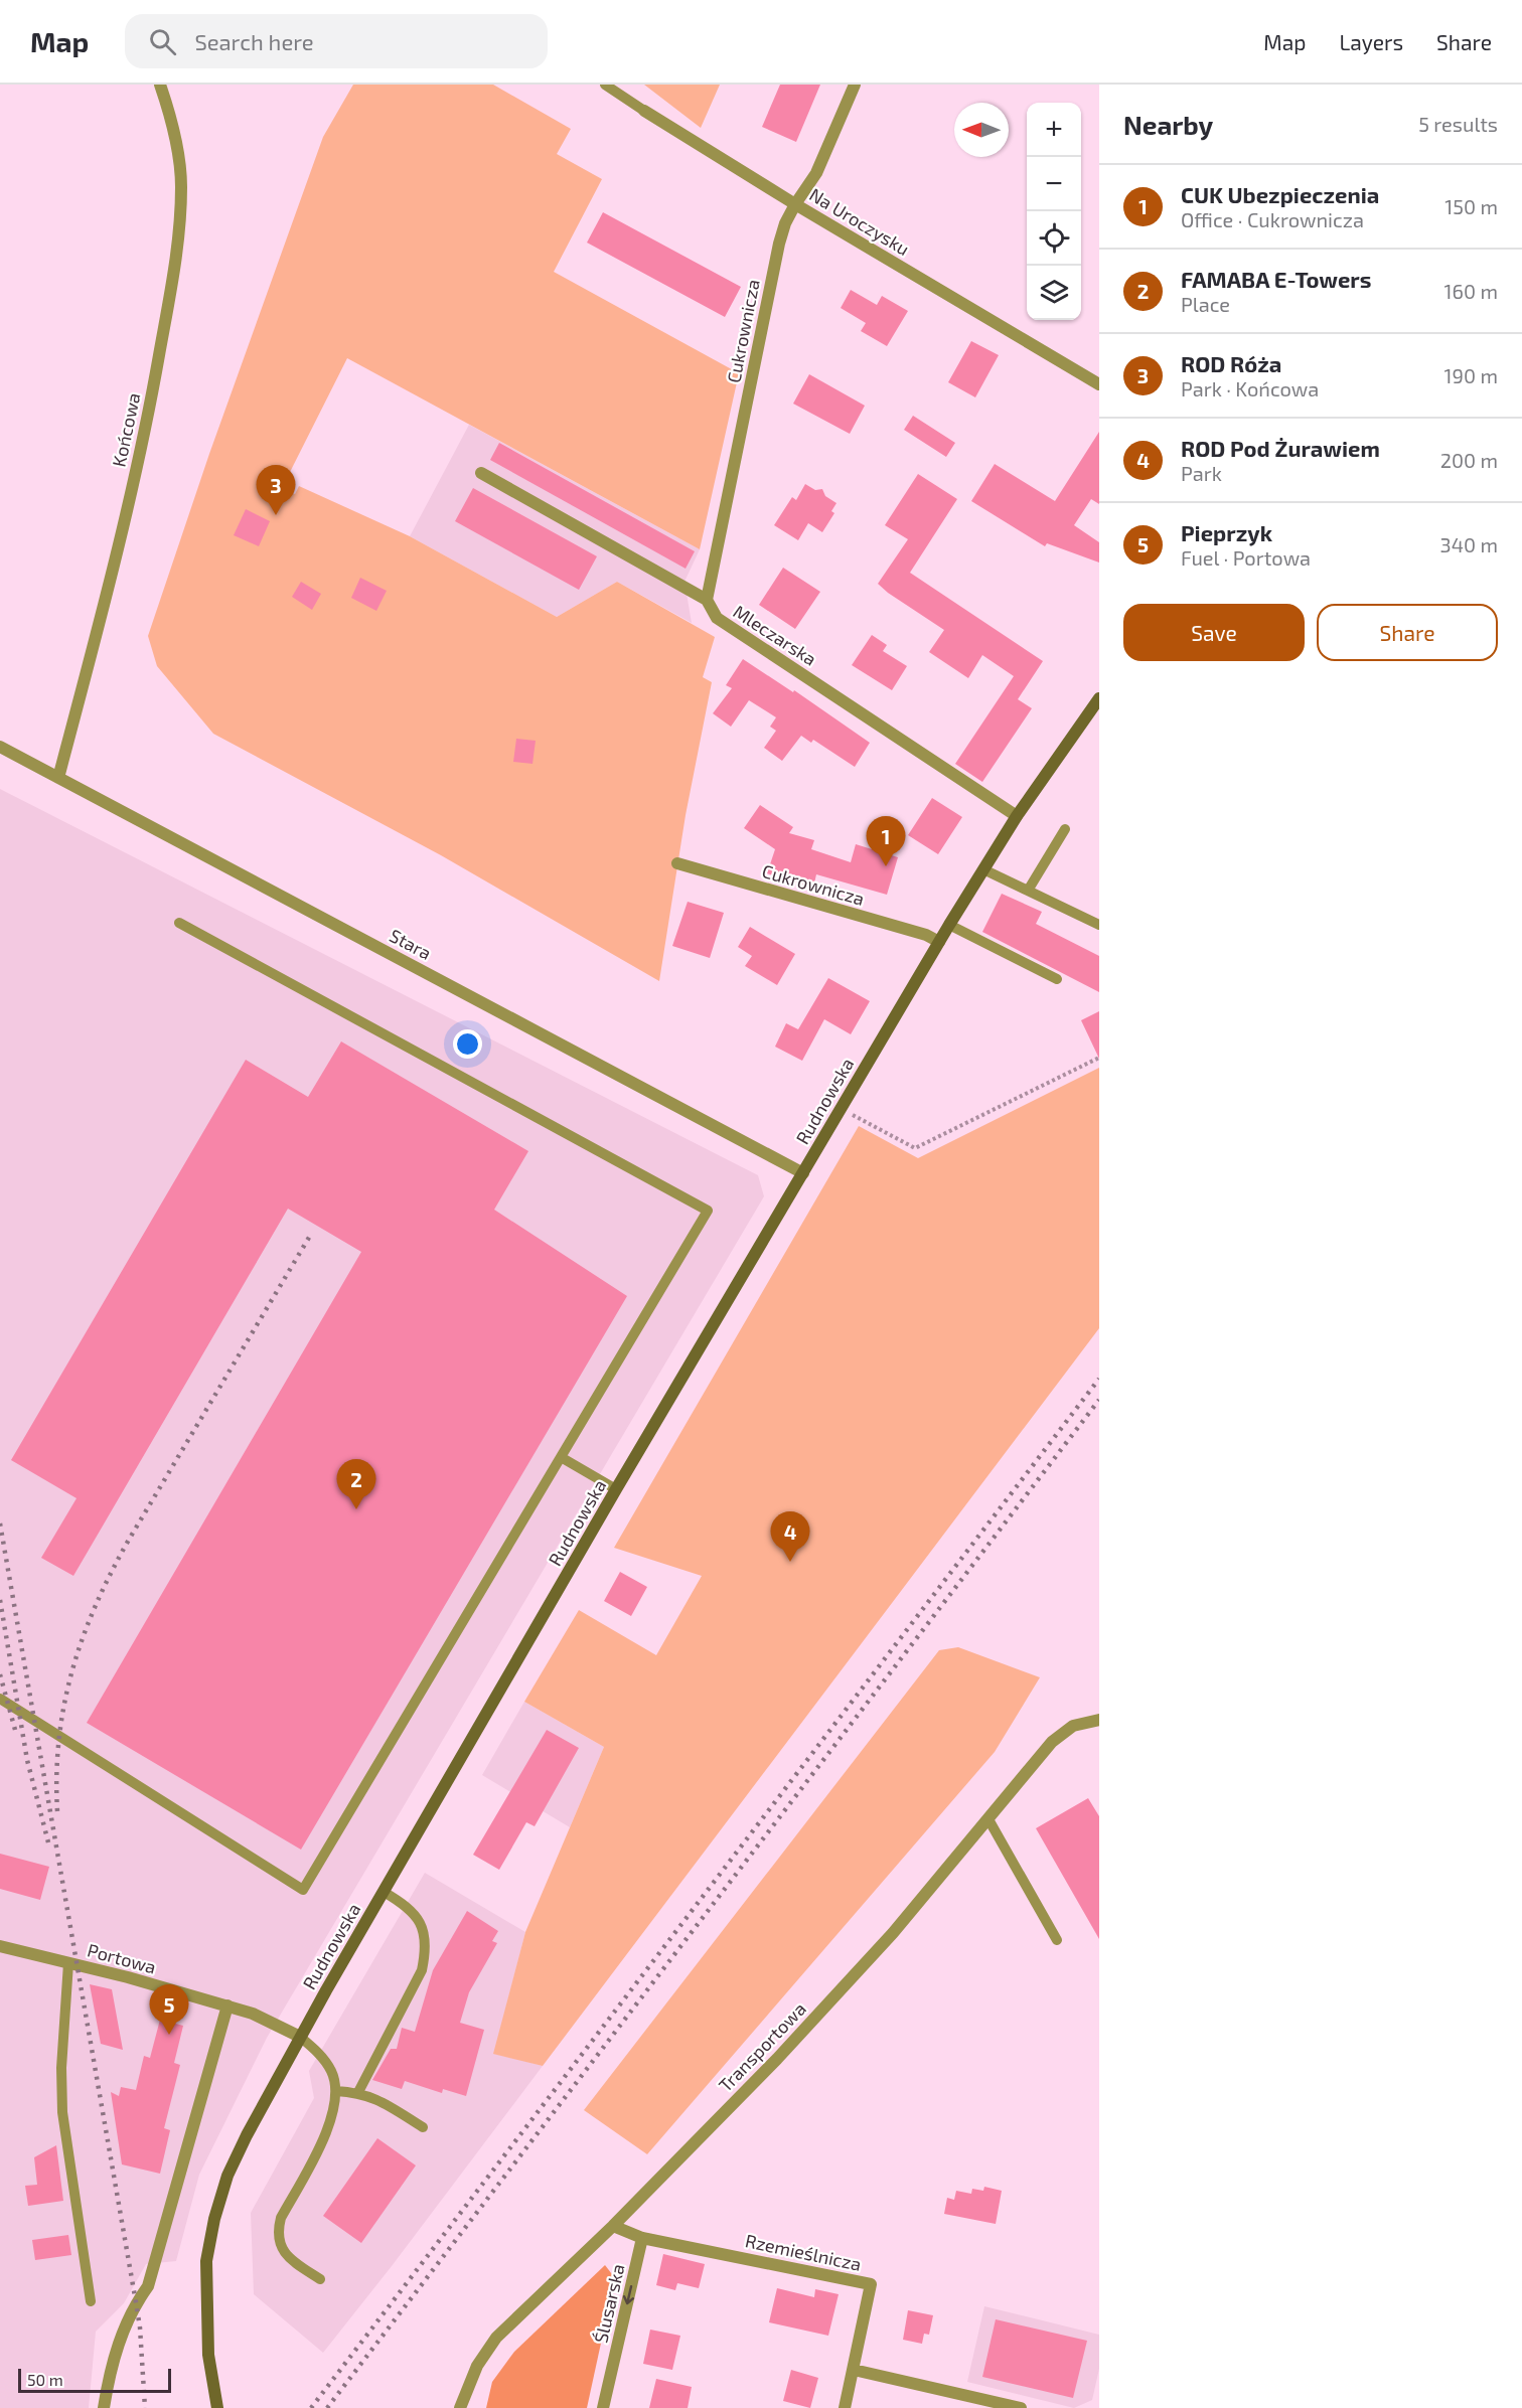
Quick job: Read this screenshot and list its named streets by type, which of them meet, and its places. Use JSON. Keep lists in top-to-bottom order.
{
  "streets": {
    "main road": ["Rudnowska"],
    "street": [
      "Na Uroczysku",
      "Cukrownicza",
      "Końcowa",
      "Mleczarska",
      "Stara",
      "Portowa",
      "Transportowa",
      "Rzemieślnicza",
      "Ślusarska"
    ]
  },
  "crossings": [
    ["Na Uroczysku", "Cukrownicza"],
    ["Cukrownicza", "Mleczarska"],
    ["Cukrownicza", "Rudnowska"],
    ["Końcowa", "Stara"],
    ["Mleczarska", "Rudnowska"],
    ["Stara", "Rudnowska"],
    ["Rudnowska", "Portowa"],
    ["Rzemieślnicza", "Ślusarska"]
  ],
  "one_way": ["Ślusarska"],
  "scale_bar": "50 m",
  "north": "left",
  "page": {
    "header": "Map",
    "search": "Search here",
    "nav": ["Map", "Layers", "Share"],
    "heading": ["Nearby", "5 results"],
    "map_buttons": ["+", "−"],
    "list": [
      {
        "mark": "1",
        "name": "CUK Ubezpieczenia",
        "note": "Office · Cukrownicza",
        "value": "150 m"
      },
      {
        "mark": "2",
        "name": "FAMABA E-Towers",
        "note": "Place",
        "value": "160 m"
      },
      {
        "mark": "3",
        "name": "ROD Róża",
        "note": "Park · Końcowa",
        "value": "190 m"
      },
      {
        "mark": "4",
        "name": "ROD Pod Żurawiem",
        "note": "Park",
        "value": "200 m"
      },
      {
        "mark": "5",
        "name": "Pieprzyk",
        "note": "Fuel · Portowa",
        "value": "340 m"
      }
    ],
    "pins": [
      "3",
      "1",
      "2",
      "4",
      "5"
    ],
    "buttons": ["Save", "Share"],
    "scale": "50 m"
  }
}
